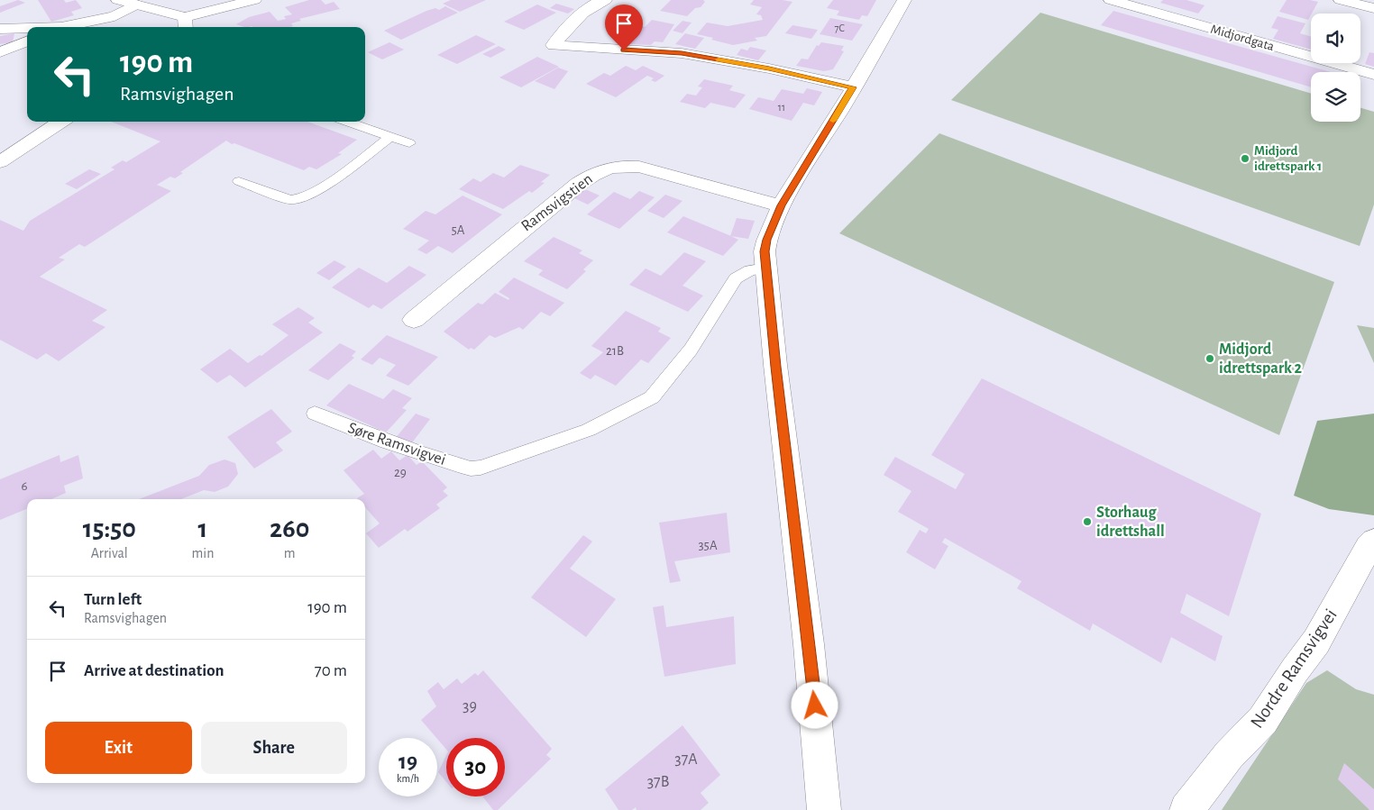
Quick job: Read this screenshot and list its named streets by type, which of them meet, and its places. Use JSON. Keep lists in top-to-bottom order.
{
  "streets": {
    "street": ["Midjordgata", "Ramsvigstien", "Nordre Ramsvigvei"],
    "lane": ["Søre Ramsvigvei"]
  },
  "places": ["Midjord idrettspark 1", "Midjord idrettspark 2", "Storhaug idrettshall"],
  "house_numbers": [
    "7C",
    "11",
    "5A",
    "21B",
    "29",
    "6",
    "35A",
    "39",
    "37A",
    "37B"
  ],
  "page": {
    "turn": ["190 m", "Ramsvighagen"],
    "eta": [
      "15:50",
      "Arrival",
      "1",
      "min",
      "260",
      "m"
    ],
    "list": [
      {
        "name": "Turn left",
        "note": "Ramsvighagen",
        "value": "190 m"
      },
      {
        "name": "Arrive at destination",
        "value": "70 m"
      }
    ],
    "buttons": ["Exit", "Share"],
    "speed": "19 km/h",
    "limit": "30"
  }
}
